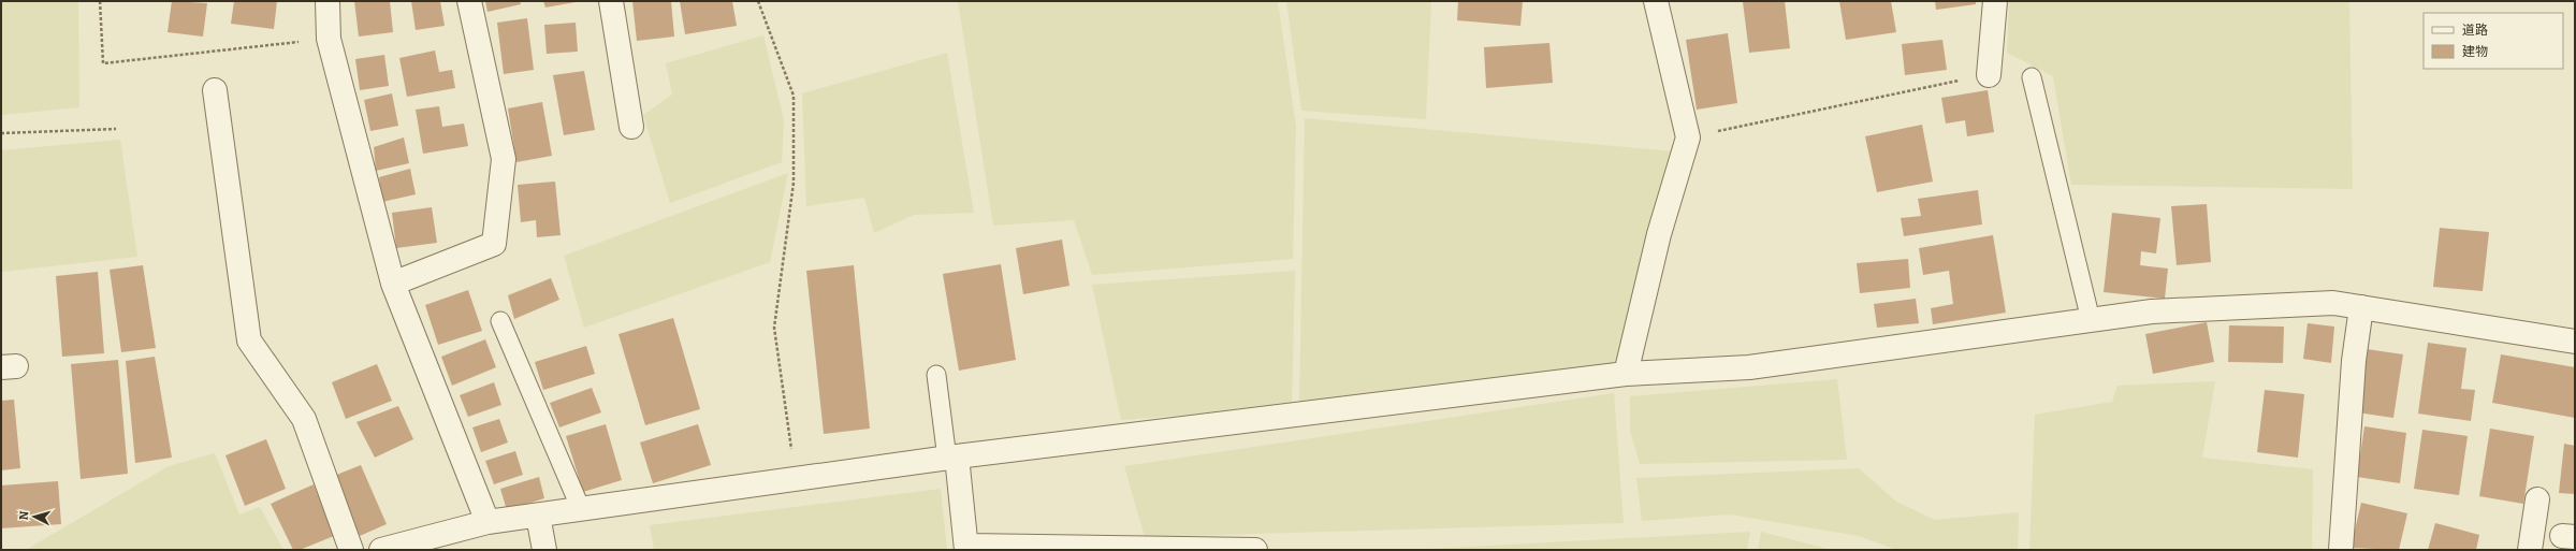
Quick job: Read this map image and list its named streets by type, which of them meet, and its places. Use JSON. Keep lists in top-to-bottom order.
{
  "legend": ["道路", "建物"],
  "north": "left"
}
